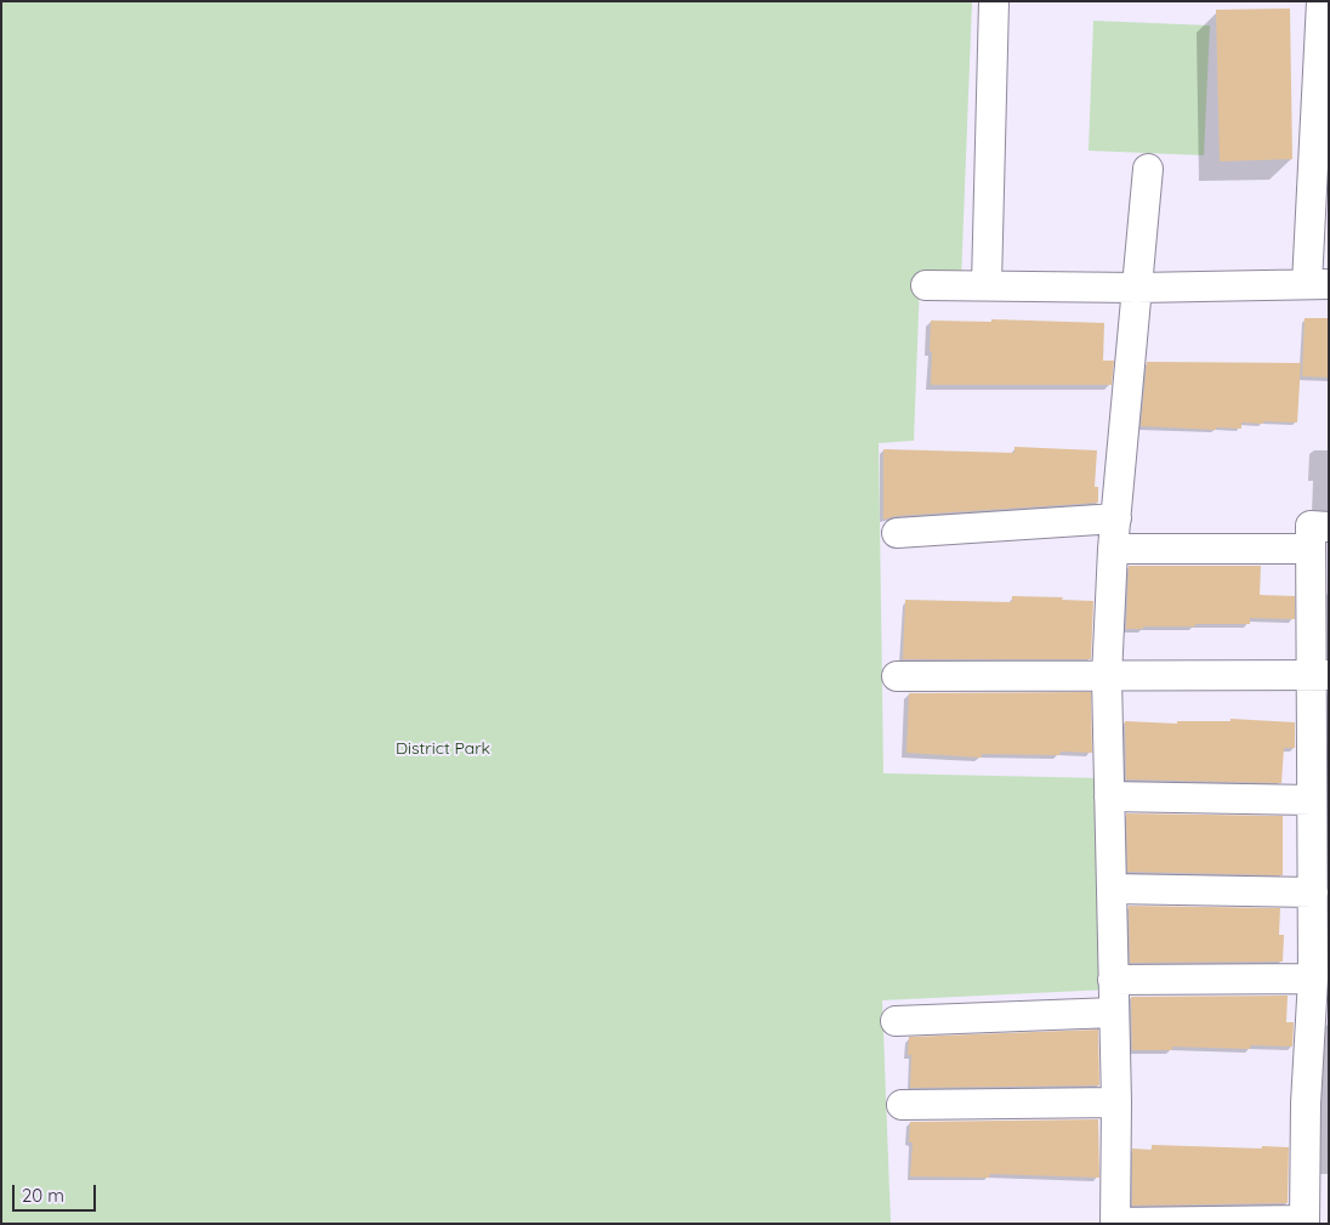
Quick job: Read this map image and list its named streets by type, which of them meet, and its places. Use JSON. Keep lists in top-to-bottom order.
{
  "parks": ["District Park"],
  "scale_bar": "20 m"
}
